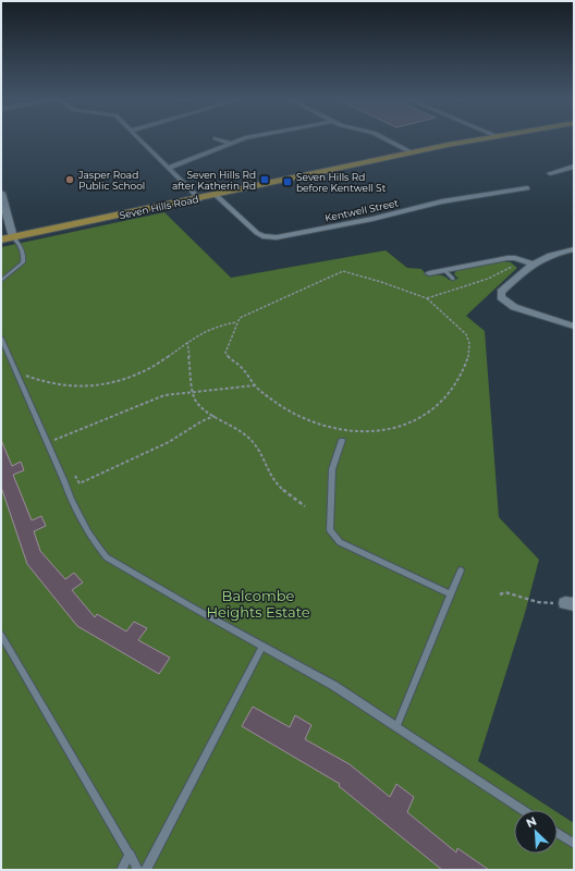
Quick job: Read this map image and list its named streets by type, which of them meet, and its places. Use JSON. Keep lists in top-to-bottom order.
{
  "streets": {
    "main road": ["Seven Hills Road"],
    "street": ["Kentwell Street"]
  },
  "crossings": [
    ["Seven Hills Road", "Kentwell Street"]
  ],
  "parks": ["Balcombe Heights Estate"],
  "places": {
    "other": ["Jasper Road Public School"],
    "transit": ["Seven Hills Rd after Katherin Rd", "Seven Hills Rd before Kentwell St"]
  },
  "north": "top left"
}
